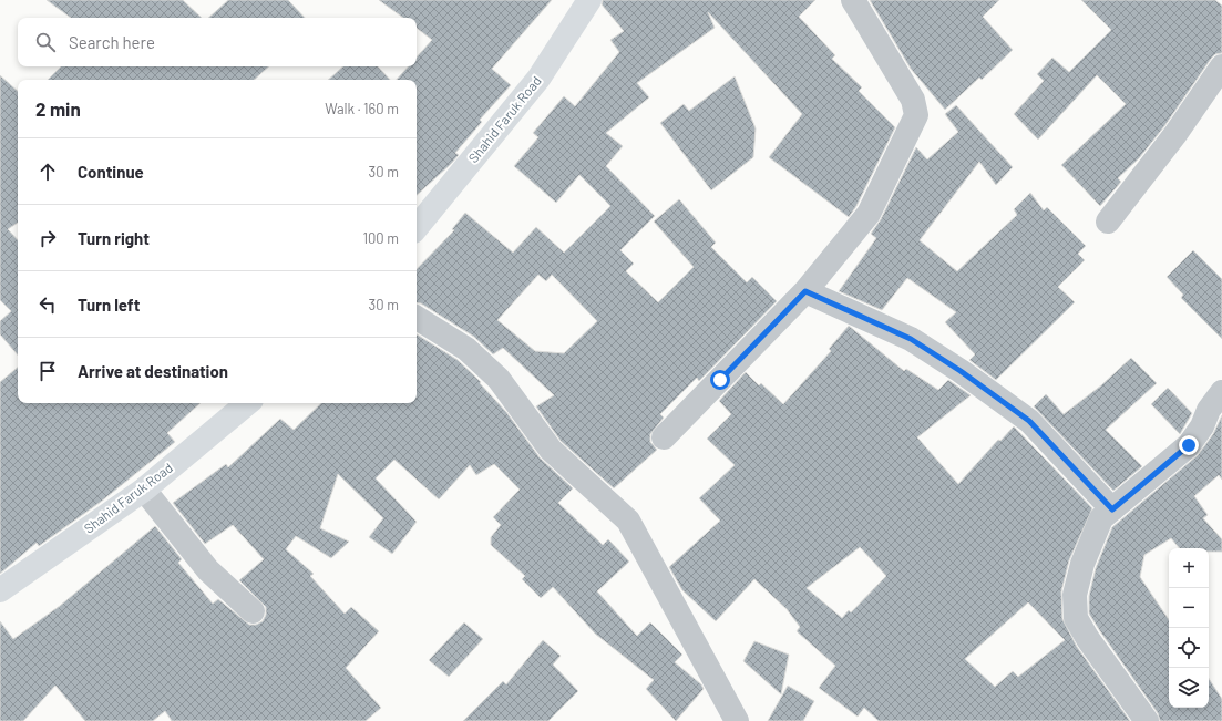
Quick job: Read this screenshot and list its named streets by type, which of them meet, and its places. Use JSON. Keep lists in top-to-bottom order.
{
  "streets": {
    "main road": ["Shahid Faruk Road"]
  },
  "page": {
    "search": "Search here",
    "heading": ["2 min", "Walk · 160 m"],
    "list": [
      ["Continue", "30 m"],
      ["Turn right", "100 m"],
      ["Turn left", "30 m"],
      "Arrive at destination"
    ],
    "map_buttons": ["+", "−"]
  }
}
